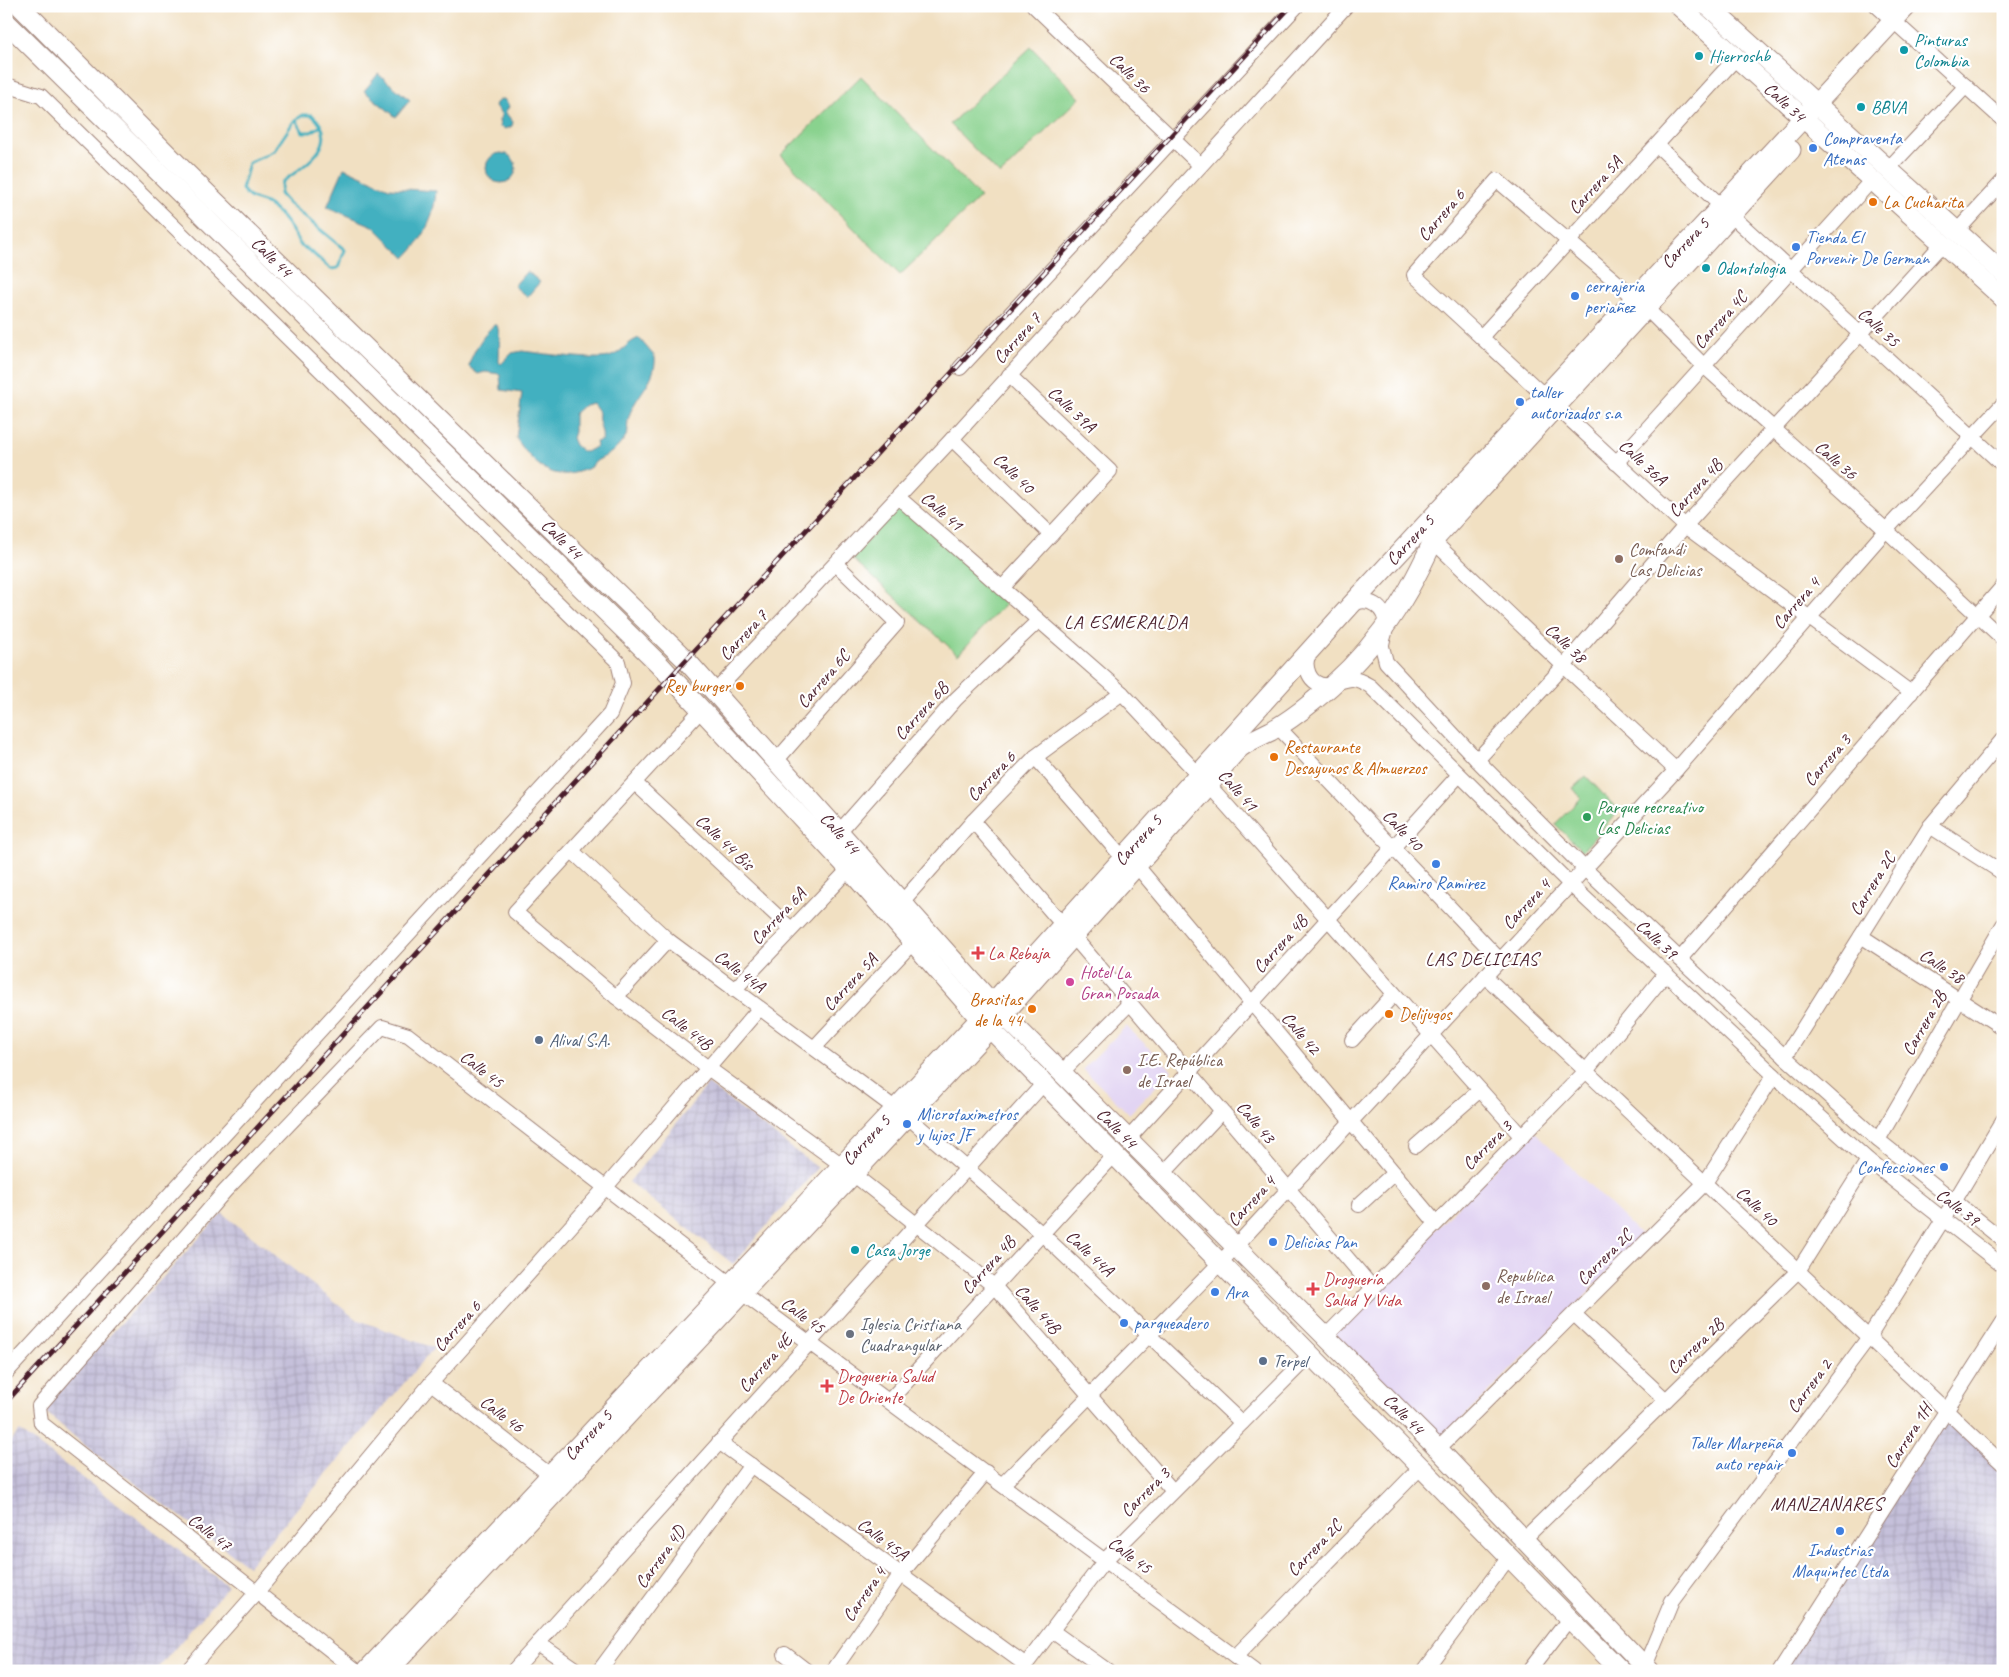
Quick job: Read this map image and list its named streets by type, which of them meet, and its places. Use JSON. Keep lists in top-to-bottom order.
{
  "streets": {
    "main road": ["Calle 34", "Carrera 5", "Calle 44"],
    "street": [
      "Calle 36",
      "Carrera 5A",
      "Carrera 6",
      "Carrera 4C",
      "Calle 35",
      "Carrera 7",
      "Calle 39A",
      "Calle 36A",
      "Calle 40",
      "Carrera 4B",
      "Calle 41",
      "Carrera 4",
      "Calle 38",
      "Carrera 6C",
      "Carrera 6B",
      "Carrera 3",
      "Calle 44 Bis",
      "Carrera 2C",
      "Carrera 6A",
      "Calle 39",
      "Calle 44A",
      "Carrera 2B",
      "Calle 44B",
      "Calle 42",
      "Calle 45",
      "Calle 43",
      "Carrera 4E",
      "Carrera 2",
      "Calle 46",
      "Carrera 1H",
      "Calle 47",
      "Calle 45A",
      "Carrera 4D"
    ]
  },
  "crossings": [
    ["Calle 36", "Carrera 5A"],
    ["Calle 36", "Carrera 6"],
    ["Calle 36", "Carrera 5"],
    ["Calle 36", "Carrera 4C"],
    ["Calle 36", "Carrera 7"],
    ["Calle 36", "Carrera 4B"],
    ["Calle 36", "Carrera 4"],
    ["Calle 36", "Carrera 3"],
    ["Calle 34", "Carrera 5A"],
    ["Calle 34", "Carrera 5"],
    ["Calle 34", "Carrera 4C"],
    ["Calle 34", "Carrera 4B"],
    ["Carrera 5A", "Calle 44"],
    ["Carrera 5A", "Calle 35"],
    ["Carrera 5A", "Calle 36A"],
    ["Carrera 5A", "Calle 44A"],
    ["Carrera 6", "Calle 44"],
    ["Carrera 6", "Calle 36A"],
    ["Carrera 6", "Calle 41"],
    ["Carrera 6", "Calle 44A"],
    ["Carrera 6", "Calle 44B"],
    ["Carrera 6", "Calle 42"],
    ["Carrera 6", "Calle 45"],
    ["Carrera 6", "Calle 43"],
    ["Carrera 6", "Calle 46"],
    ["Carrera 6", "Calle 47"],
    ["Carrera 5", "Calle 44"],
    ["Carrera 5", "Calle 35"],
    ["Carrera 5", "Calle 36A"],
    ["Carrera 5", "Calle 40"],
    ["Carrera 5", "Calle 41"],
    ["Carrera 5", "Calle 38"],
    ["Carrera 5", "Calle 39"],
    ["Carrera 5", "Calle 44A"],
    ["Carrera 5", "Calle 44B"],
    ["Carrera 5", "Calle 42"],
    ["Carrera 5", "Calle 45"],
    ["Carrera 5", "Calle 43"],
    ["Carrera 5", "Calle 46"],
    ["Calle 44", "Carrera 7"],
    ["Calle 44", "Carrera 4B"],
    ["Calle 44", "Carrera 4"],
    ["Calle 44", "Carrera 6C"],
    ["Calle 44", "Carrera 6B"],
    ["Calle 44", "Carrera 3"],
    ["Calle 44", "Carrera 2C"],
    ["Calle 44", "Carrera 6A"],
    ["Calle 44", "Carrera 2B"],
    ["Calle 44", "Carrera 4E"],
    ["Calle 44", "Carrera 2"],
    ["Carrera 4C", "Calle 35"],
    ["Carrera 4C", "Calle 36A"],
    ["Calle 35", "Carrera 4B"],
    ["Calle 35", "Carrera 4"],
    ["Carrera 7", "Calle 39A"],
    ["Carrera 7", "Calle 40"],
    ["Carrera 7", "Calle 41"],
    ["Carrera 7", "Carrera 6C"],
    ["Calle 39A", "Calle 40"],
    ["Calle 36A", "Carrera 4B"],
    ["Calle 36A", "Carrera 4"],
    ["Calle 36A", "Carrera 3"],
    ["Calle 40", "Carrera 4B"],
    ["Calle 40", "Carrera 4"],
    ["Calle 40", "Carrera 3"],
    ["Calle 40", "Carrera 2C"],
    ["Calle 40", "Carrera 2B"],
    ["Calle 40", "Carrera 2"],
    ["Calle 40", "Carrera 1H"],
    ["Carrera 4B", "Calle 41"],
    ["Carrera 4B", "Calle 38"],
    ["Carrera 4B", "Calle 39"],
    ["Carrera 4B", "Calle 44A"],
    ["Carrera 4B", "Calle 44B"],
    ["Carrera 4B", "Calle 42"],
    ["Carrera 4B", "Calle 45"],
    ["Carrera 4B", "Calle 43"],
    ["Calle 41", "Carrera 4"],
    ["Calle 41", "Carrera 6B"],
    ["Calle 41", "Carrera 3"],
    ["Carrera 4", "Calle 38"],
    ["Carrera 4", "Calle 39"],
    ["Carrera 4", "Calle 44A"],
    ["Carrera 4", "Calle 44B"],
    ["Carrera 4", "Calle 42"],
    ["Carrera 4", "Calle 45"],
    ["Carrera 4", "Calle 43"],
    ["Carrera 4", "Calle 45A"],
    ["Calle 38", "Carrera 2C"],
    ["Calle 38", "Carrera 2B"],
    ["Carrera 3", "Calle 39"],
    ["Carrera 3", "Calle 44A"],
    ["Carrera 3", "Calle 44B"],
    ["Carrera 3", "Calle 42"],
    ["Carrera 3", "Calle 45"],
    ["Carrera 3", "Calle 43"],
    ["Carrera 3", "Calle 45A"],
    ["Calle 44 Bis", "Carrera 6A"],
    ["Carrera 2C", "Calle 39"],
    ["Carrera 2C", "Calle 45"],
    ["Carrera 6A", "Calle 44A"],
    ["Calle 39", "Carrera 2B"],
    ["Calle 39", "Carrera 2"],
    ["Calle 44A", "Calle 44B"],
    ["Calle 44A", "Carrera 4E"],
    ["Calle 44B", "Carrera 4E"],
    ["Calle 45", "Carrera 4E"],
    ["Calle 45", "Calle 47"],
    ["Carrera 4E", "Calle 45A"],
    ["Calle 45A", "Carrera 4D"]
  ],
  "districts": ["LA ESMERALDA", "LAS DELICIAS", "MANZANARES"],
  "places": {
    "other": [
      "Pinturas Colombia",
      "Hierroshb",
      "BBVA",
      "Compraventa Atenas",
      "La Cucharita",
      "Tienda El Porvenir De German",
      "Odontologia",
      "cerrajeria periañez",
      "taller autorizados s.a",
      "Comfandi Las Delicias",
      "Rey burger",
      "Restaurante Desayunos & Almuerzos",
      "Parque recreativo Las Delicias",
      "Ramiro Ramirez",
      "Hotel La Gran Posada",
      "Brasitas de la 44",
      "Delijugos",
      "Alival S.A.",
      "I.E. República de Israel",
      "Microtaximetros y lujos JF",
      "Confecciones",
      "Delicias Pan",
      "Casa Jorge",
      "Republica de Israel",
      "Ara",
      "parqueadero",
      "Iglesia Cristiana Cuadrangular",
      "Terpel",
      "Taller Marpeña auto repair",
      "Industrias Maquintec Ltda"
    ],
    "health": ["La Rebaja", "Droguería Salud Y Vida", "Drogueria Salud De Oriente"]
  }
}
